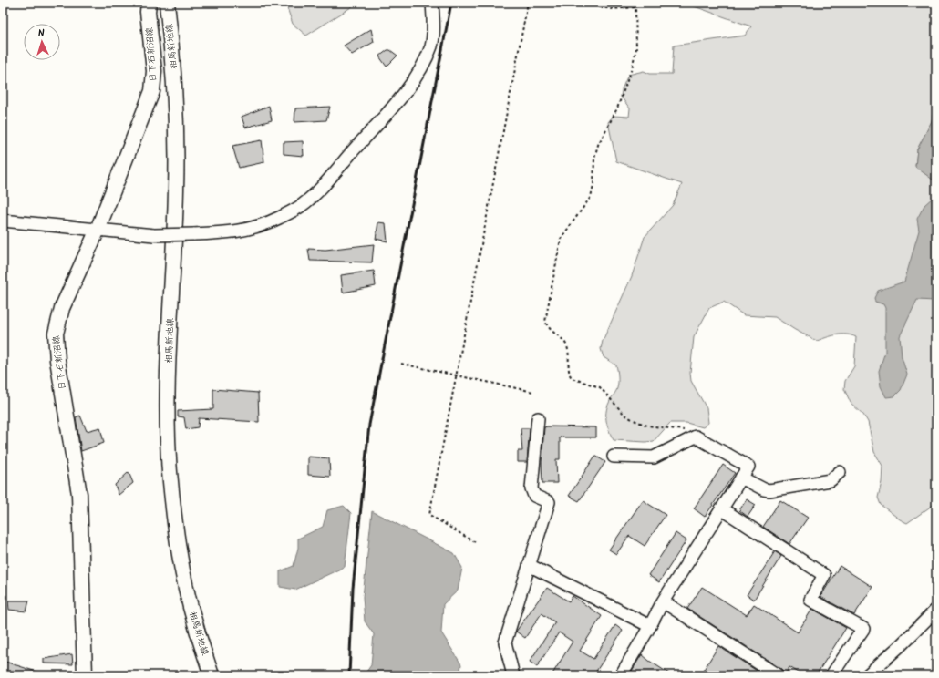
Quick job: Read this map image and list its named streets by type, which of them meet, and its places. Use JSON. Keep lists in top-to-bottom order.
{
  "streets": {
    "main road": ["相馬新地線", "日下石新沼線"]
  },
  "north": "top"
}
